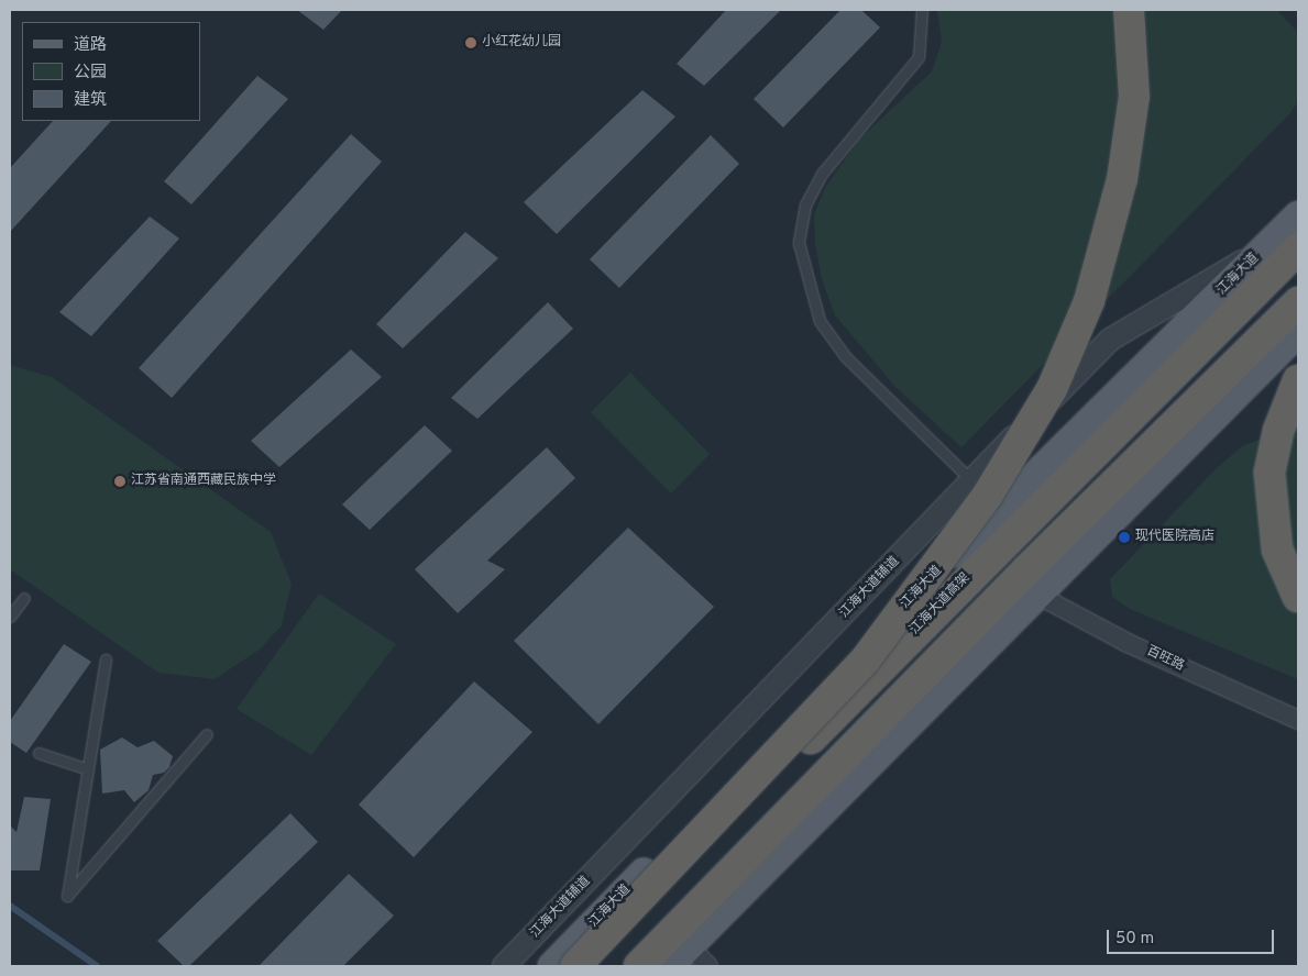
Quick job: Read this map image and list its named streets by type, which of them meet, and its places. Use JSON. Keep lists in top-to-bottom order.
{
  "streets": {
    "highway": ["江海大道高架"],
    "main road": ["江海大道"],
    "street": ["江海大道辅道", "百旺路"]
  },
  "crossings": [
    ["江海大道", "江海大道辅道"]
  ],
  "places": ["小红花幼儿园", "江苏省南通西藏民族中学", "现代医院·高店"],
  "legend": ["道路", "公园", "建筑"],
  "scale_bar": "50 m"
}
